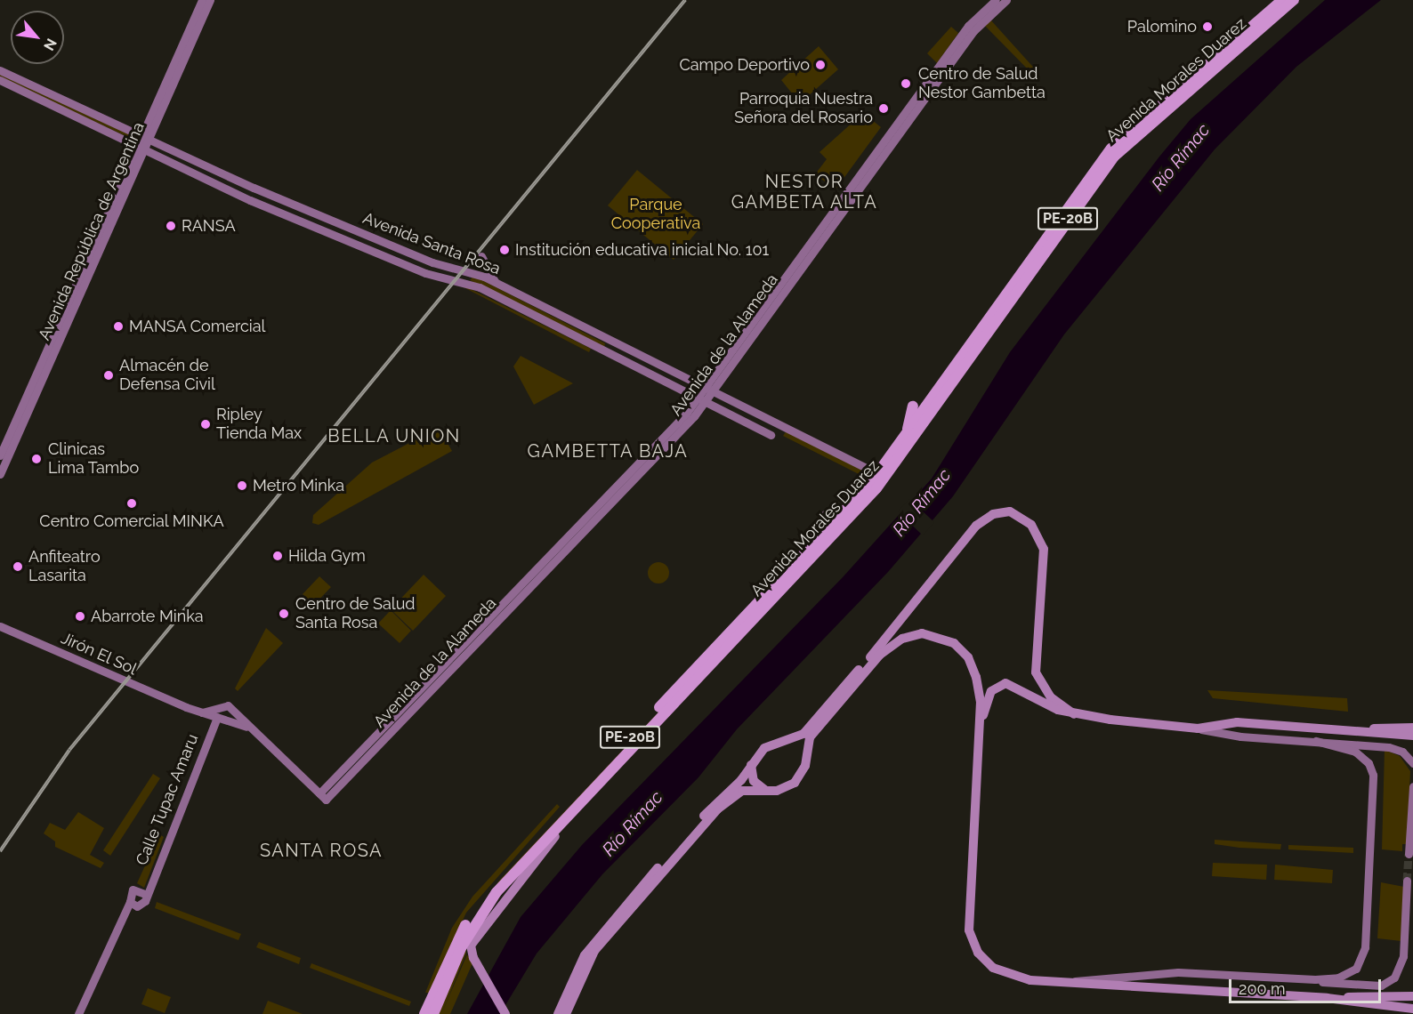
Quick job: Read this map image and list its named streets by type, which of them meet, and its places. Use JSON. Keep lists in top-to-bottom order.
{
  "streets": {
    "highway": ["Avenida Morales Duarez", "PE-20B"],
    "main road": [
      "Avenida República de Argentina",
      "Avenida Santa Rosa",
      "Avenida de la Alameda",
      "Jirón El Sol",
      "Calle Tupac Amaru"
    ]
  },
  "crossings": [
    ["Avenida República de Argentina", "Avenida Santa Rosa"],
    ["Avenida Santa Rosa", "Avenida de la Alameda"],
    ["Avenida de la Alameda", "Jirón El Sol"],
    ["Jirón El Sol", "Calle Tupac Amaru"]
  ],
  "districts": [
    "NESTOR GAMBETA ALTA",
    "BELLA UNION",
    "GAMBETTA BAJA",
    "SANTA ROSA"
  ],
  "water": ["Río Rímac"],
  "parks": ["Parque Cooperativa"],
  "places": [
    "Palomino",
    "Campo Deportivo",
    "Centro de Salud Nestor Gambetta",
    "Parroquia Nuestra Señora del Rosario",
    "RANSA",
    "Institución educativa inicial No. 101",
    "MANSA Comercial",
    "Almacén de Defensa Civil",
    "Ripley Tienda Max",
    "Clinicas Lima Tambo",
    "Metro Minka",
    "Centro Comercial MINKA",
    "Hilda Gym",
    "Anfiteatro Lasarita",
    "Centro de Salud Santa Rosa",
    "Abarrote Minka"
  ],
  "scale_bar": "200 m",
  "north": "bottom right"
}
